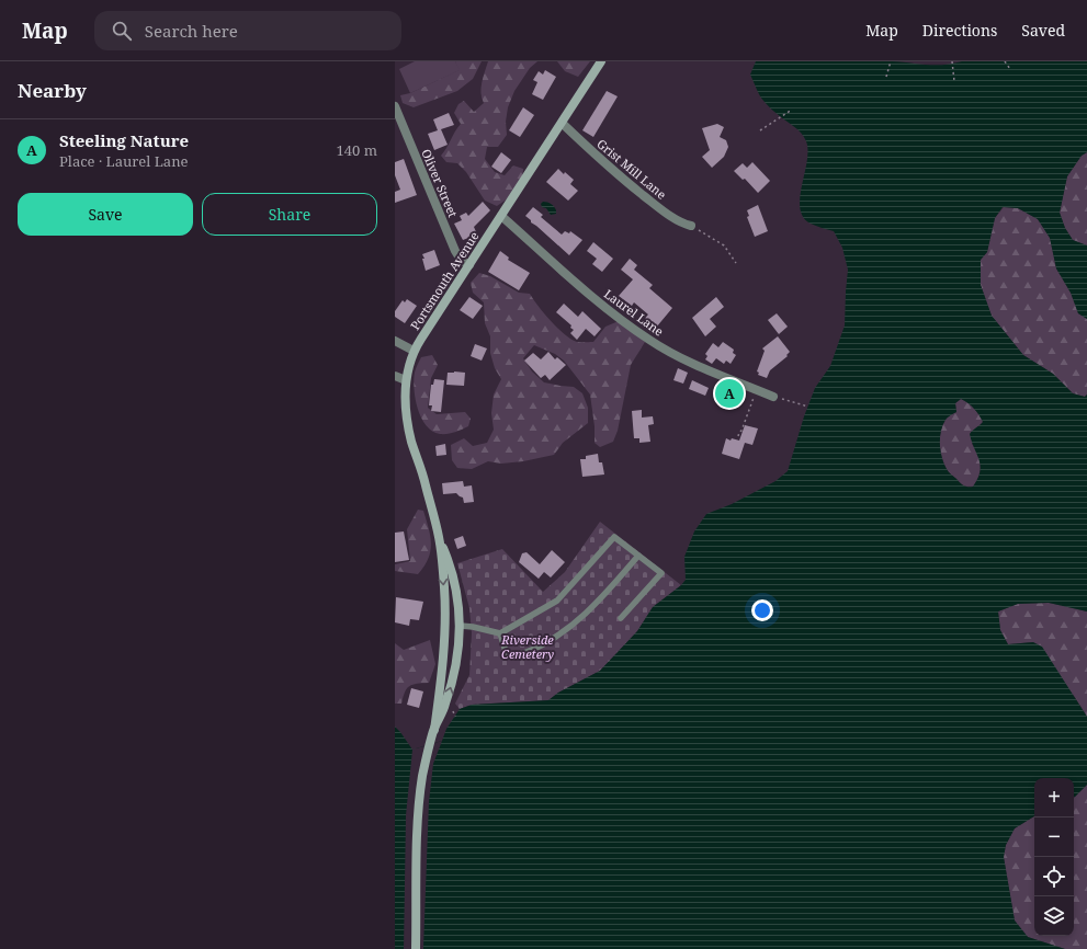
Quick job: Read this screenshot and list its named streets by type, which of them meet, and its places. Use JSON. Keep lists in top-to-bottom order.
{
  "streets": {
    "main road": ["Portsmouth Avenue"],
    "street": ["Grist Mill Lane", "Oliver Street", "Laurel Lane"]
  },
  "crossings": [
    ["Grist Mill Lane", "Portsmouth Avenue"],
    ["Oliver Street", "Portsmouth Avenue"],
    ["Portsmouth Avenue", "Laurel Lane"]
  ],
  "parks": ["Riverside Cemetery"],
  "page": {
    "header": "Map",
    "search": "Search here",
    "nav": ["Map", "Directions", "Saved"],
    "heading": "Nearby",
    "list": [
      {
        "mark": "A",
        "name": "Steeling Nature",
        "note": "Place · Laurel Lane",
        "value": "140 m"
      }
    ],
    "buttons": ["Save", "Share"],
    "pins": "A",
    "map_buttons": ["+", "−"]
  }
}
